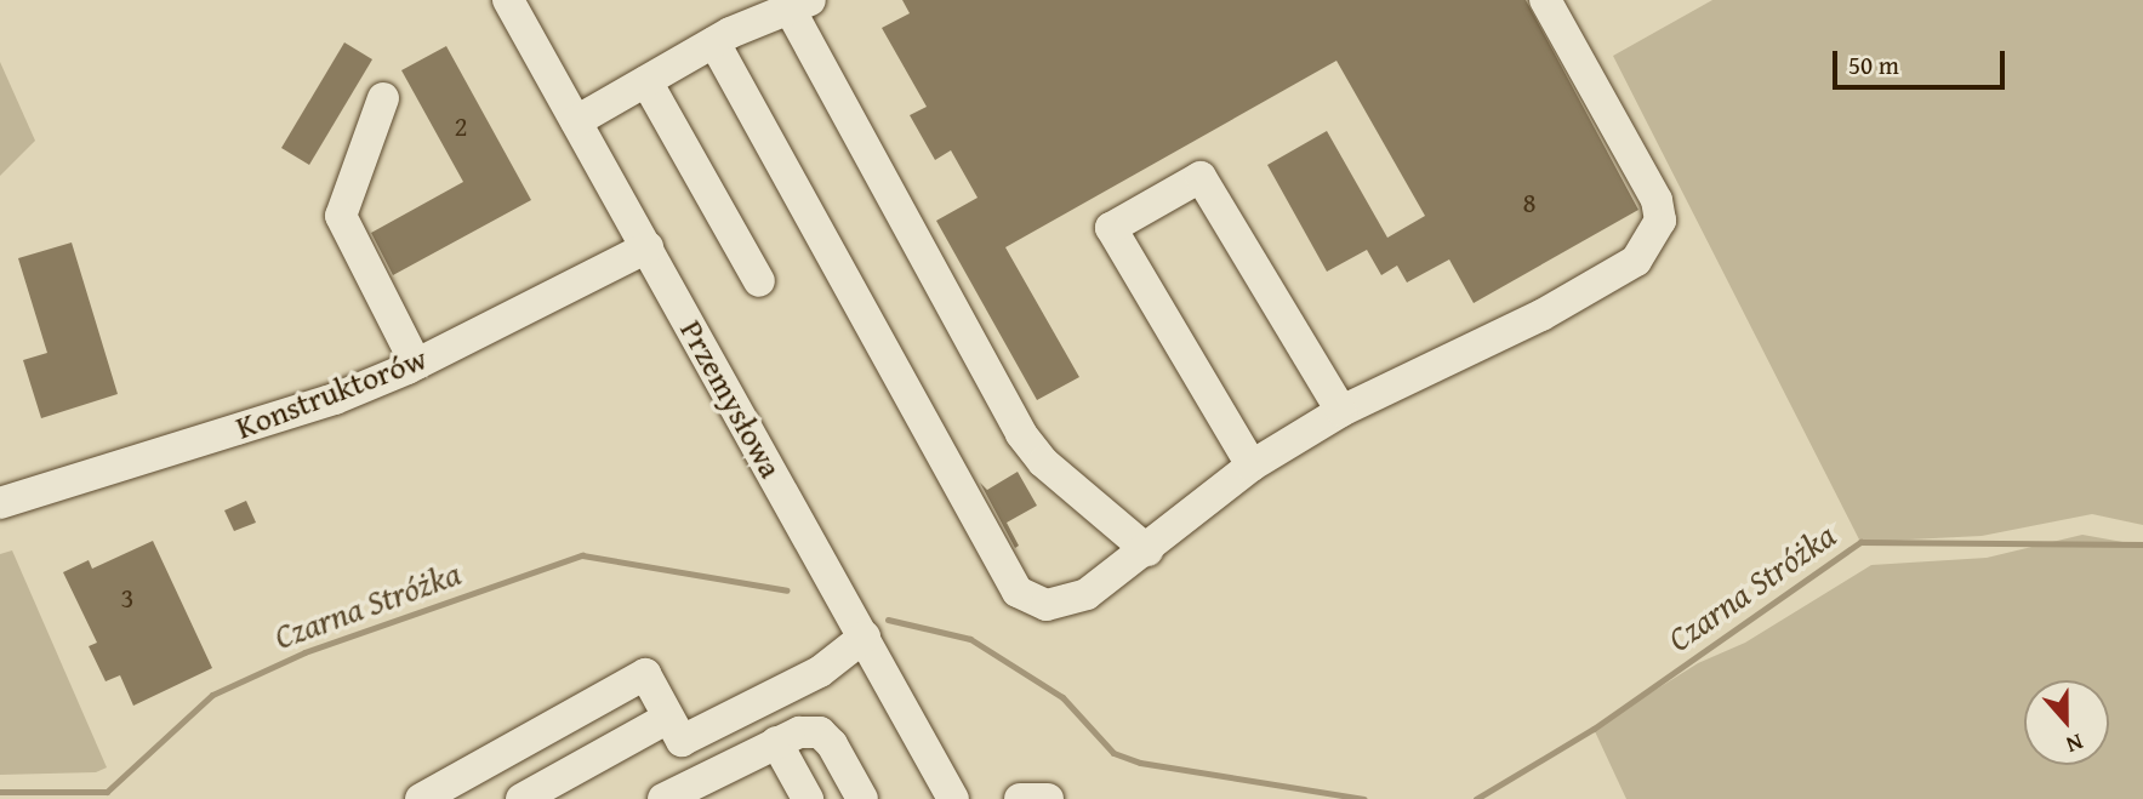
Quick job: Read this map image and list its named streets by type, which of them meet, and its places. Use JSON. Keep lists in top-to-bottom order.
{
  "streets": {
    "street": ["Konstruktorów", "Przemysłowa"]
  },
  "crossings": [
    ["Konstruktorów", "Przemysłowa"]
  ],
  "water": ["Czarna Stróżka"],
  "house_numbers": ["2", "8", "3"],
  "scale_bar": "50 m",
  "north": "bottom"
}
